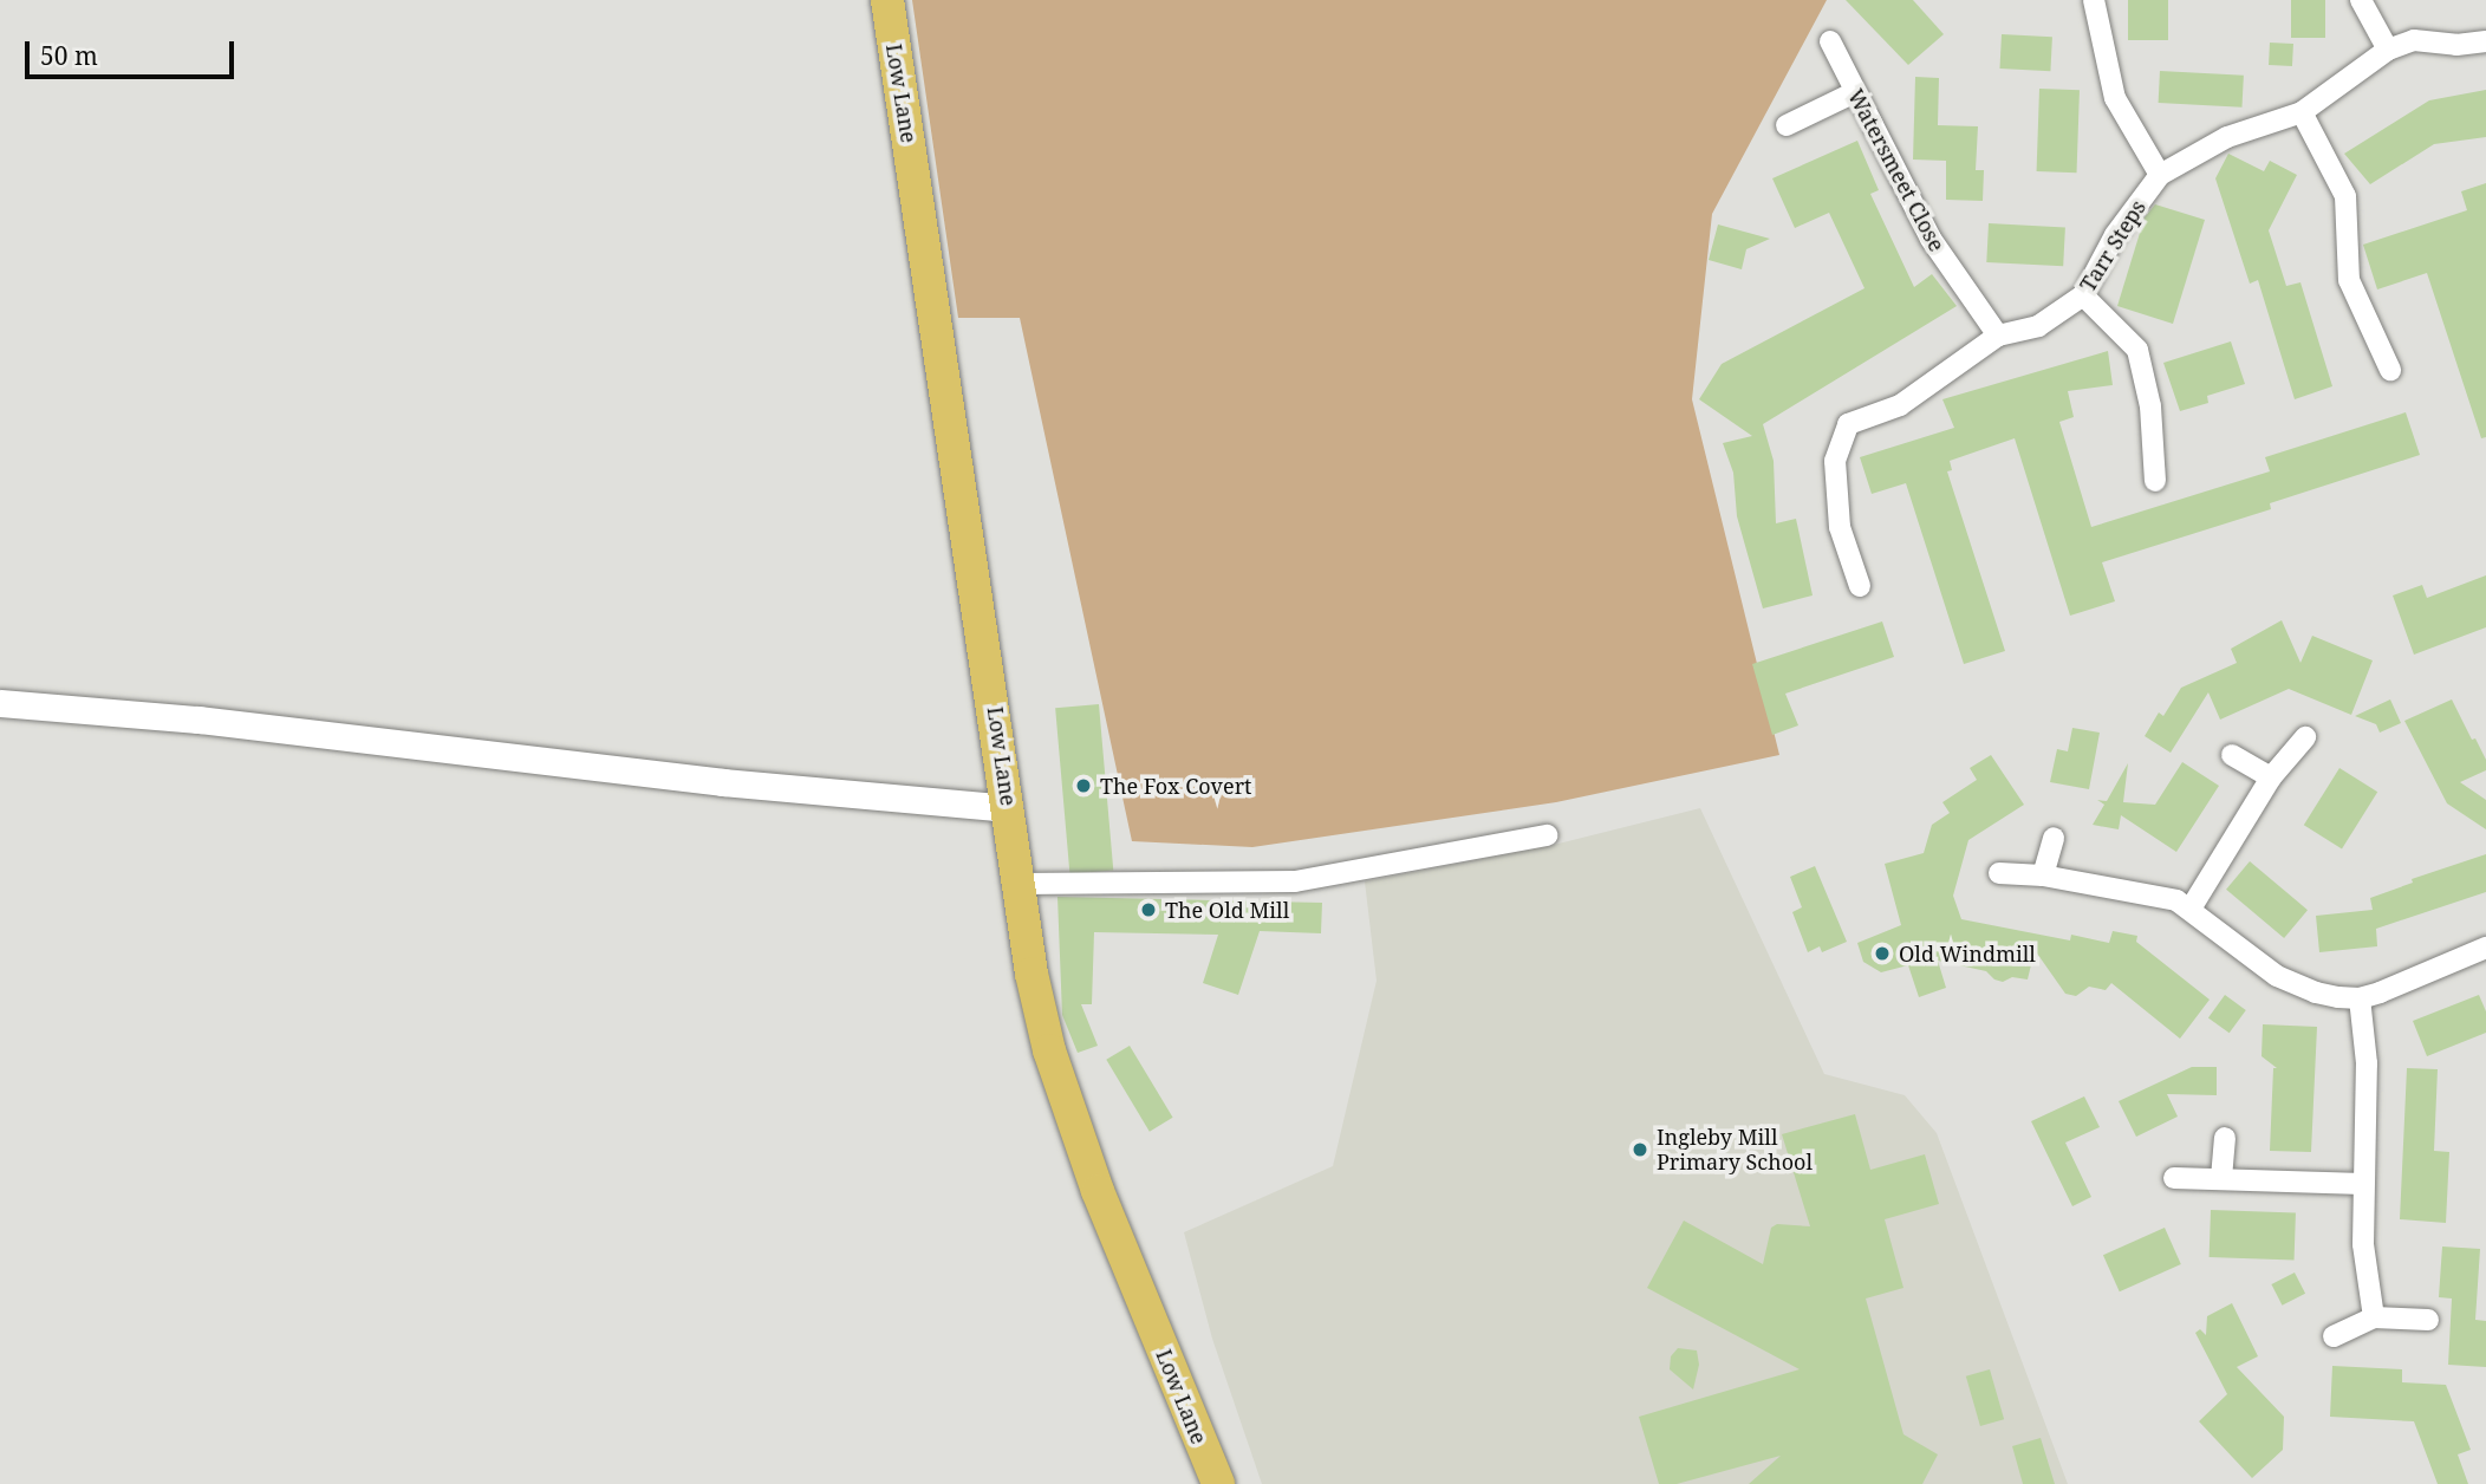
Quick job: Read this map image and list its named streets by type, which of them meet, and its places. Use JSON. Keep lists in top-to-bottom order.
{
  "streets": {
    "main road": ["Low Lane"],
    "street": ["Watersmeet Close", "Tarr Steps"]
  },
  "crossings": [
    ["Watersmeet Close", "Tarr Steps"]
  ],
  "places": [
    "The Fox Covert",
    "The Old Mill",
    "Old Windmill",
    "Ingleby Mill Primary School"
  ],
  "scale_bar": "50 m"
}
